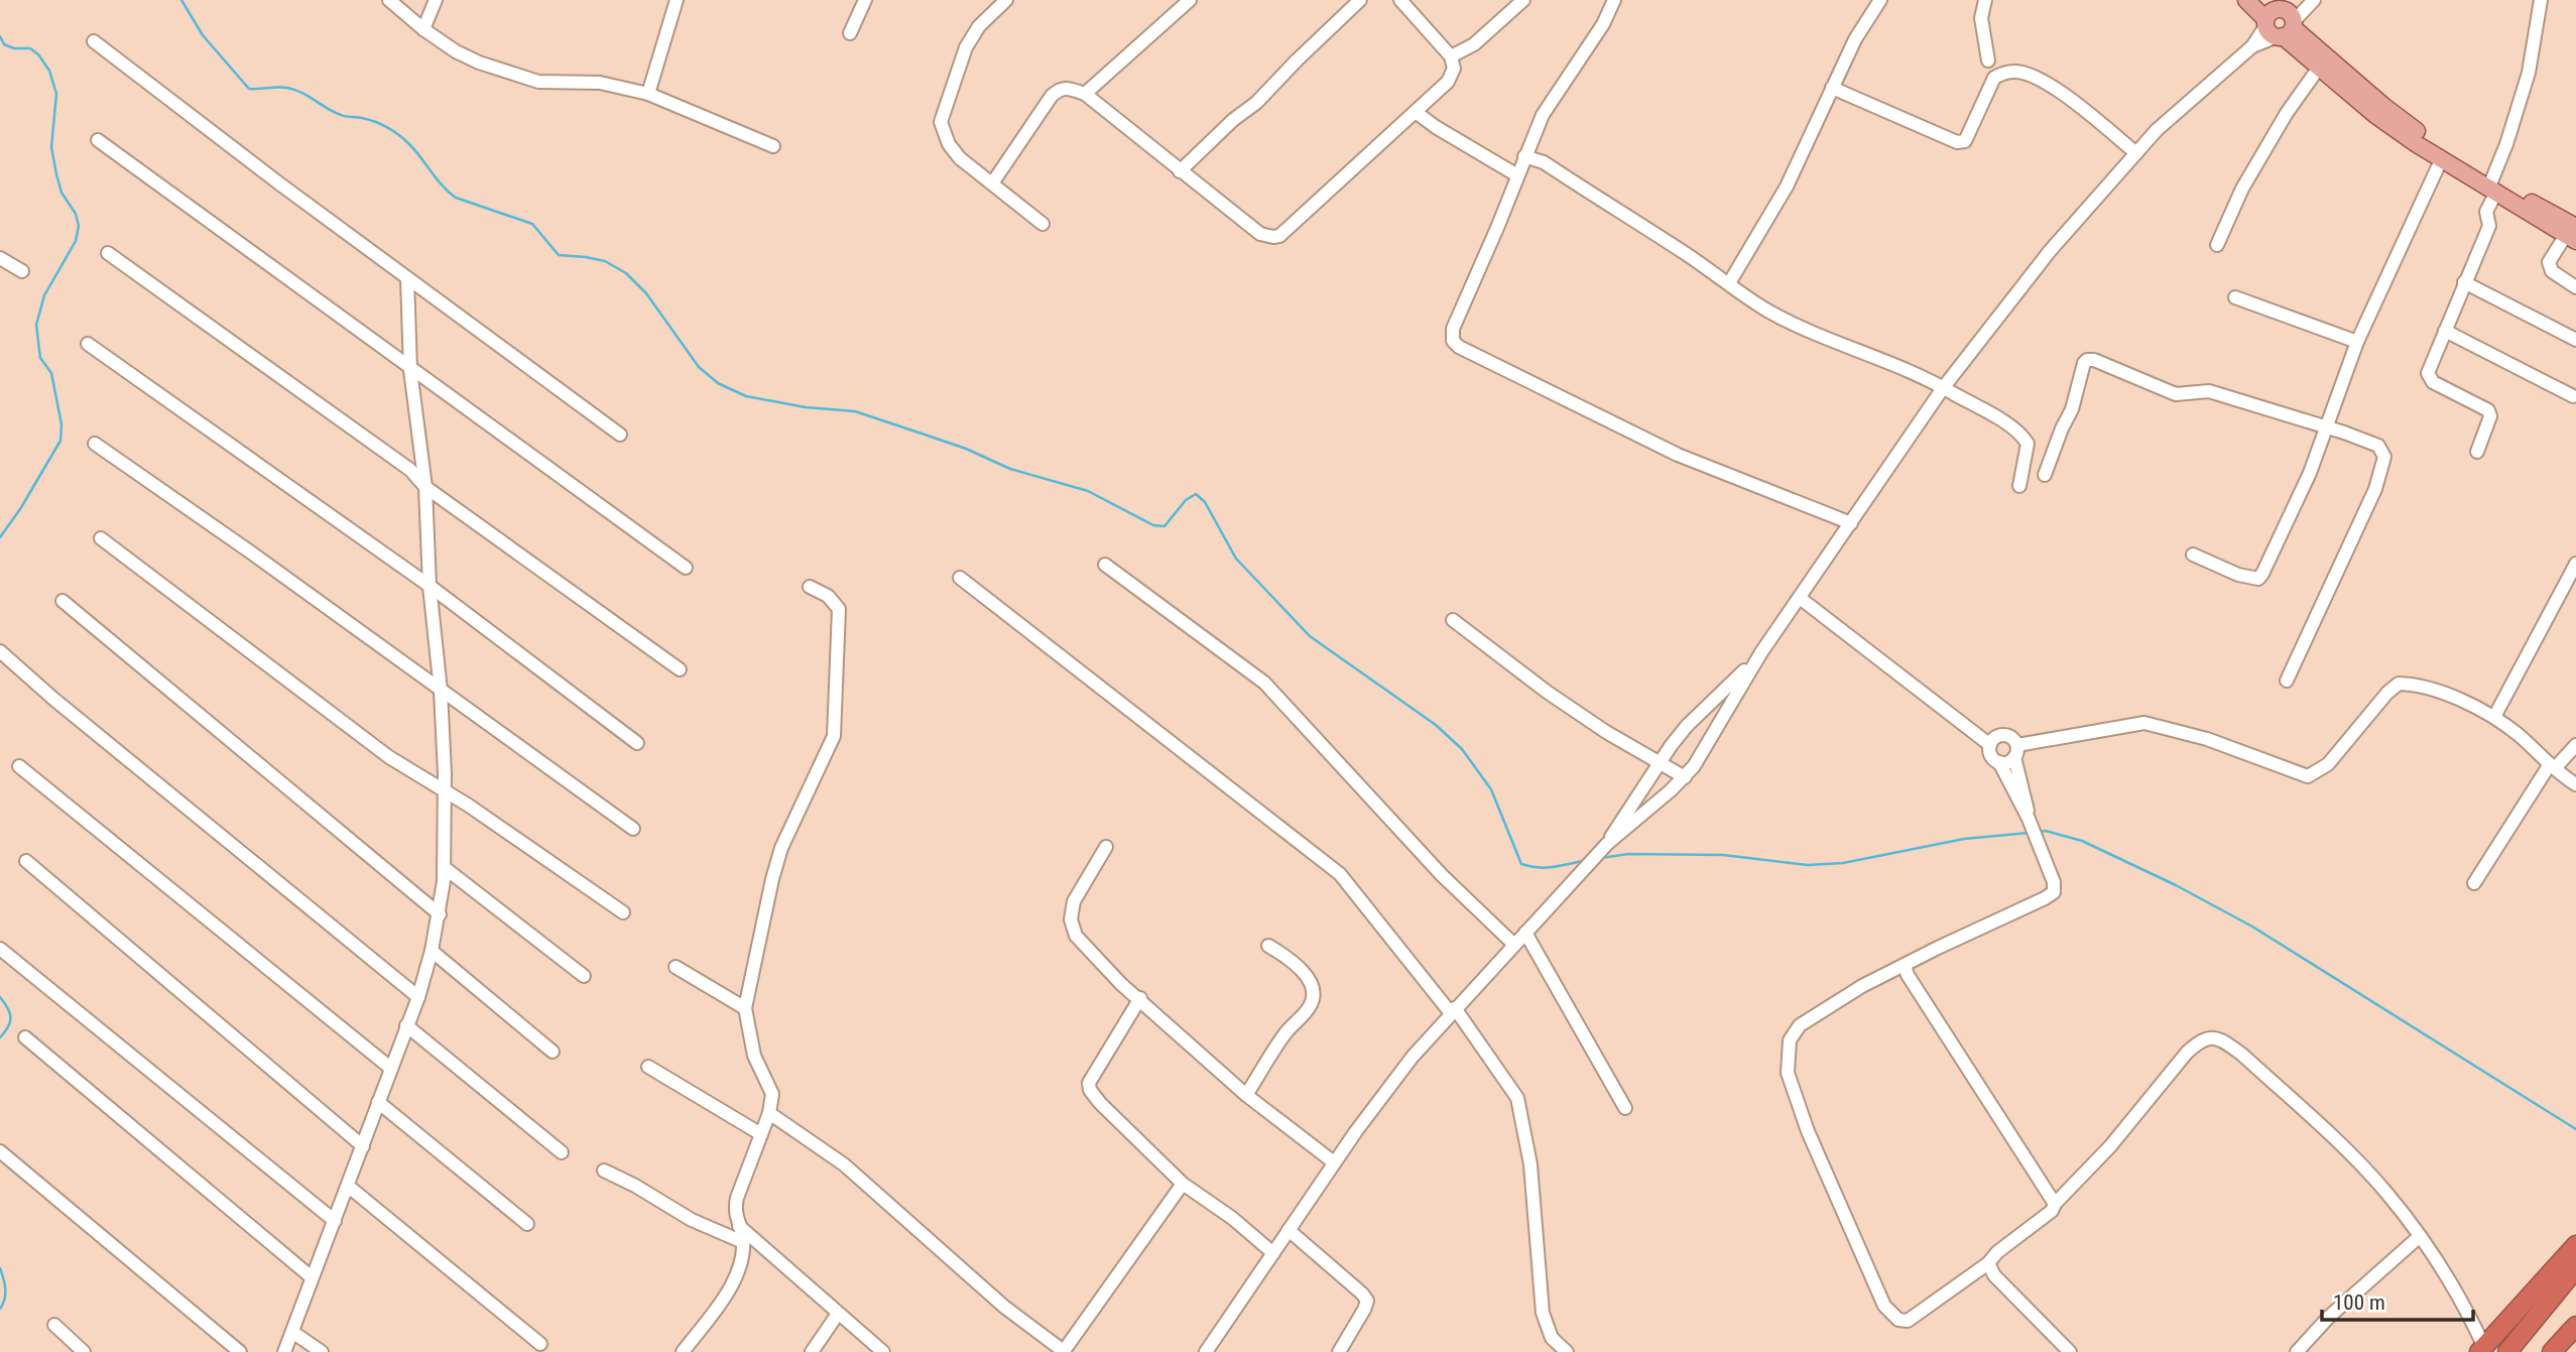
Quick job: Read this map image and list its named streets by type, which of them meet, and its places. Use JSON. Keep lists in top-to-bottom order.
{
  "scale_bar": "100 m"
}
